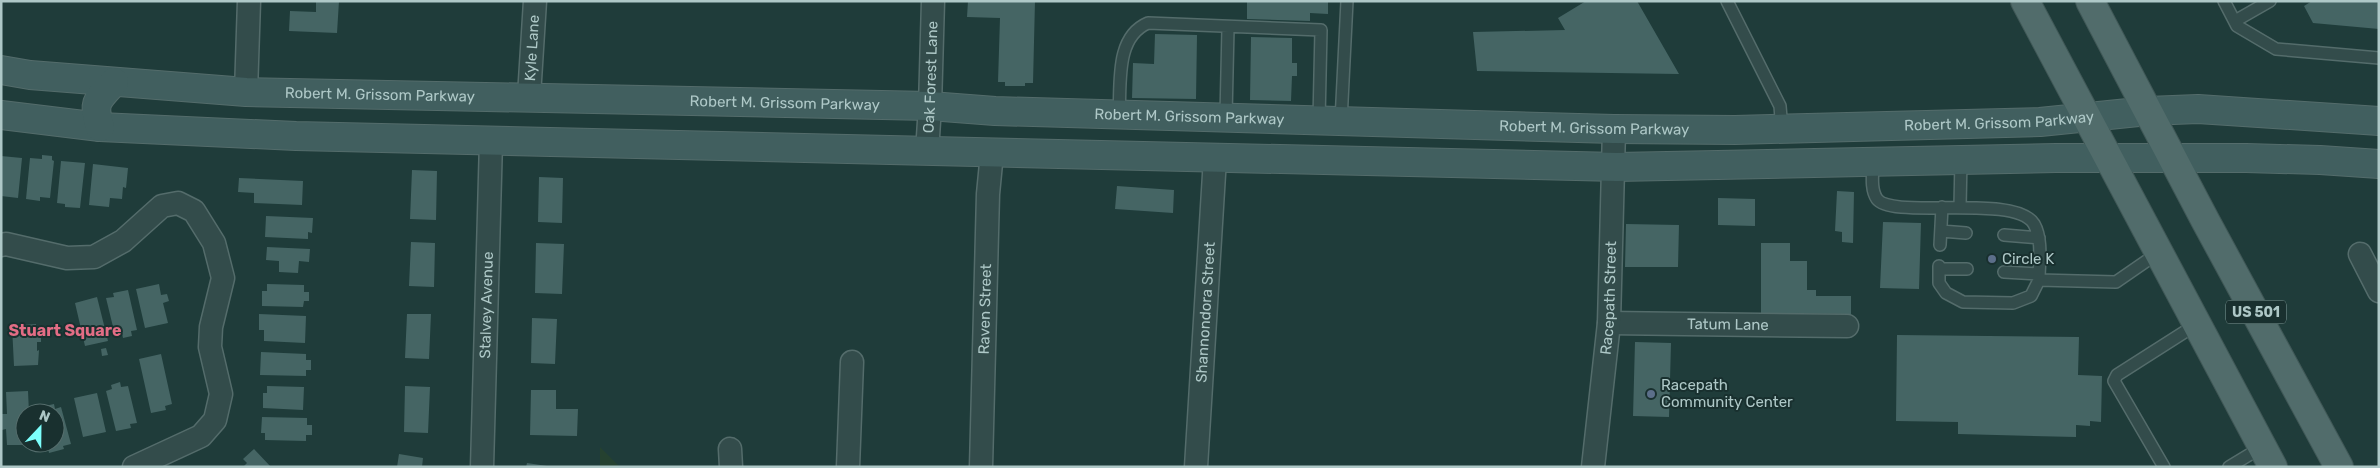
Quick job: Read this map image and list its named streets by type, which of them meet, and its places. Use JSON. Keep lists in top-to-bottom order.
{
  "streets": {
    "main road": ["Robert M. Grissom Parkway", "US 501"],
    "street": [
      "Kyle Lane",
      "Oak Forest Lane",
      "Racepath Street",
      "Stalvey Avenue",
      "Raven Street",
      "Shannondora Street",
      "Tatum Lane"
    ]
  },
  "crossings": [
    ["Kyle Lane", "Robert M. Grissom Parkway"],
    ["Oak Forest Lane", "Robert M. Grissom Parkway"],
    ["Robert M. Grissom Parkway", "Racepath Street"],
    ["Robert M. Grissom Parkway", "US 501"],
    ["Racepath Street", "Tatum Lane"]
  ],
  "districts": ["Stuart Square"],
  "places": ["Circle K", "Racepath Community Center"],
  "north": "top"
}
